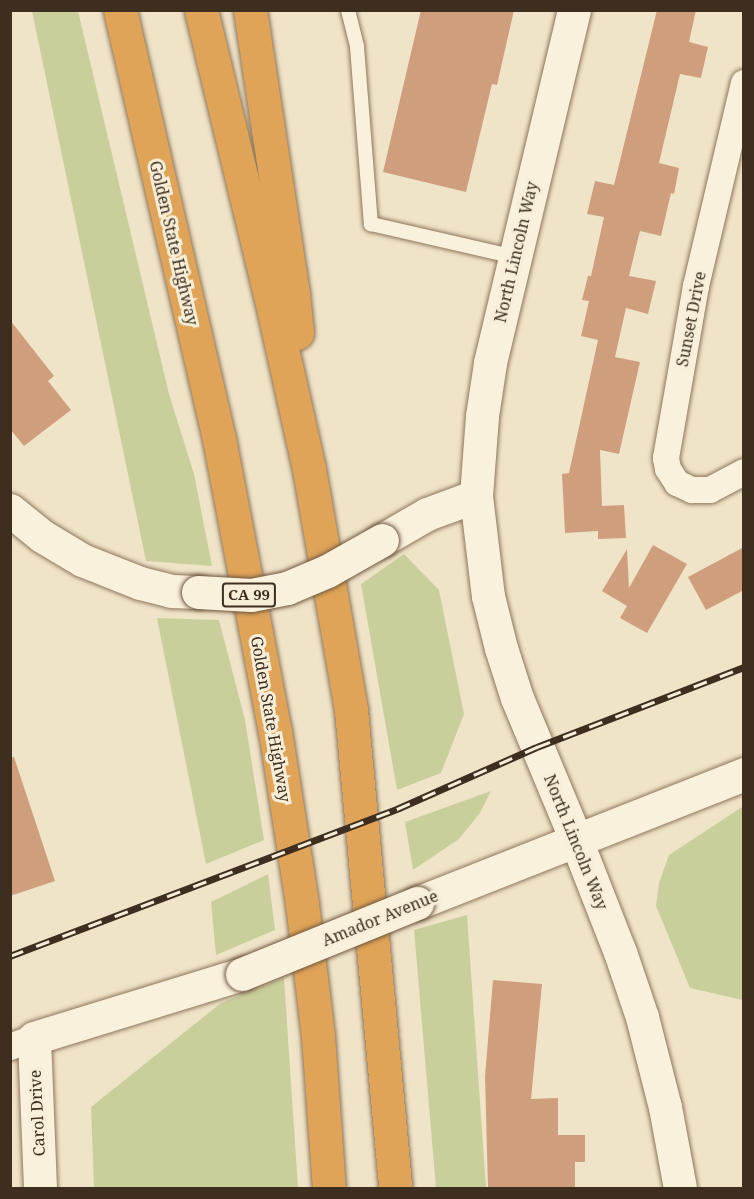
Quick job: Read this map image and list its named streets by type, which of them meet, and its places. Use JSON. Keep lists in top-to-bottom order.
{
  "streets": {
    "highway": ["Golden State Highway", "CA 99"],
    "street": [
      "North Lincoln Way",
      "Sunset Drive",
      "Amador Avenue",
      "Carol Drive"
    ]
  },
  "crossings": [
    ["North Lincoln Way", "Amador Avenue"],
    ["Amador Avenue", "Carol Drive"]
  ]
}
